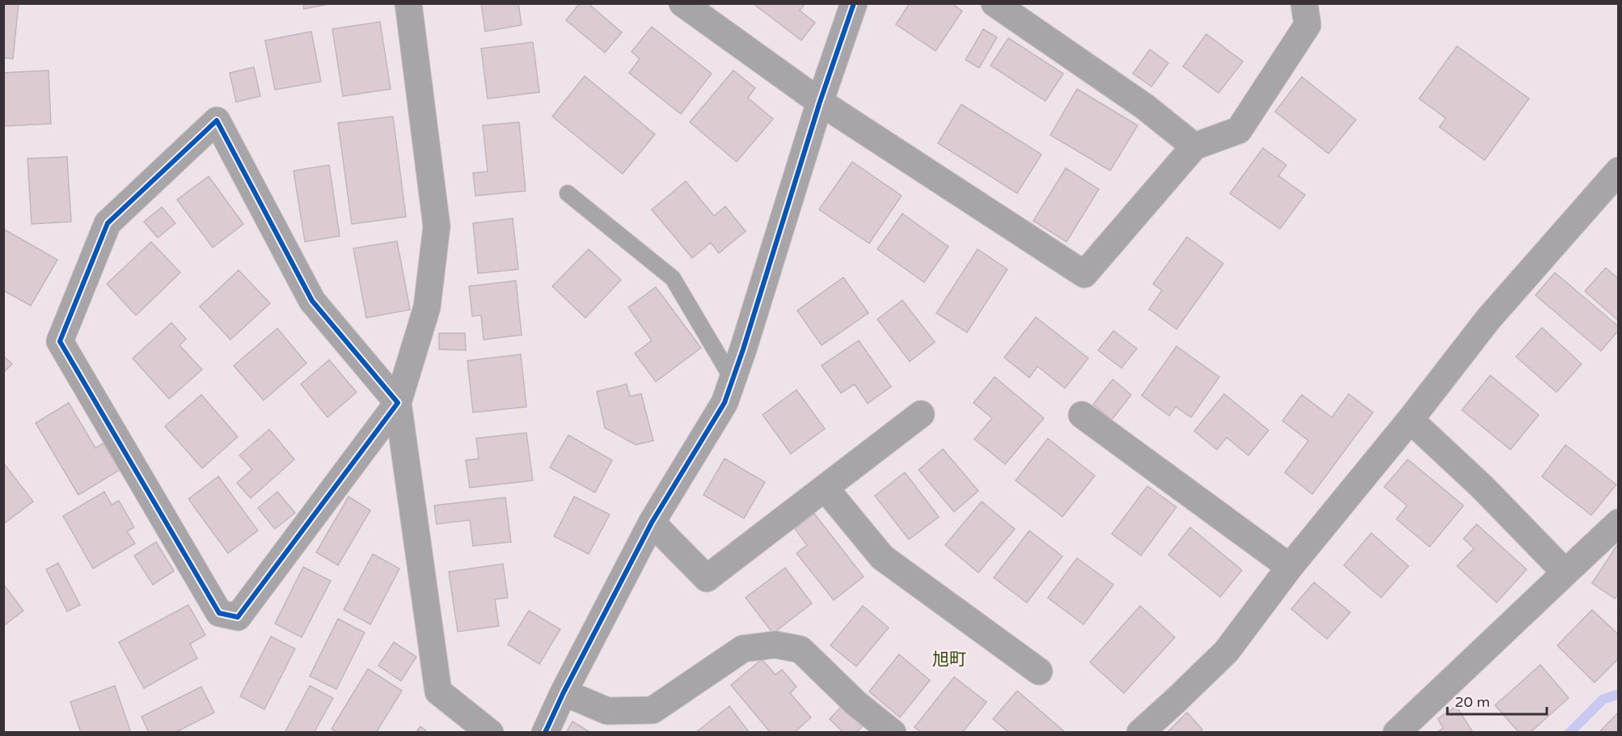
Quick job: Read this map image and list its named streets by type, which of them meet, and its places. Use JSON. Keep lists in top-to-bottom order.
{
  "districts": ["旭町"],
  "scale_bar": "20 m"
}
